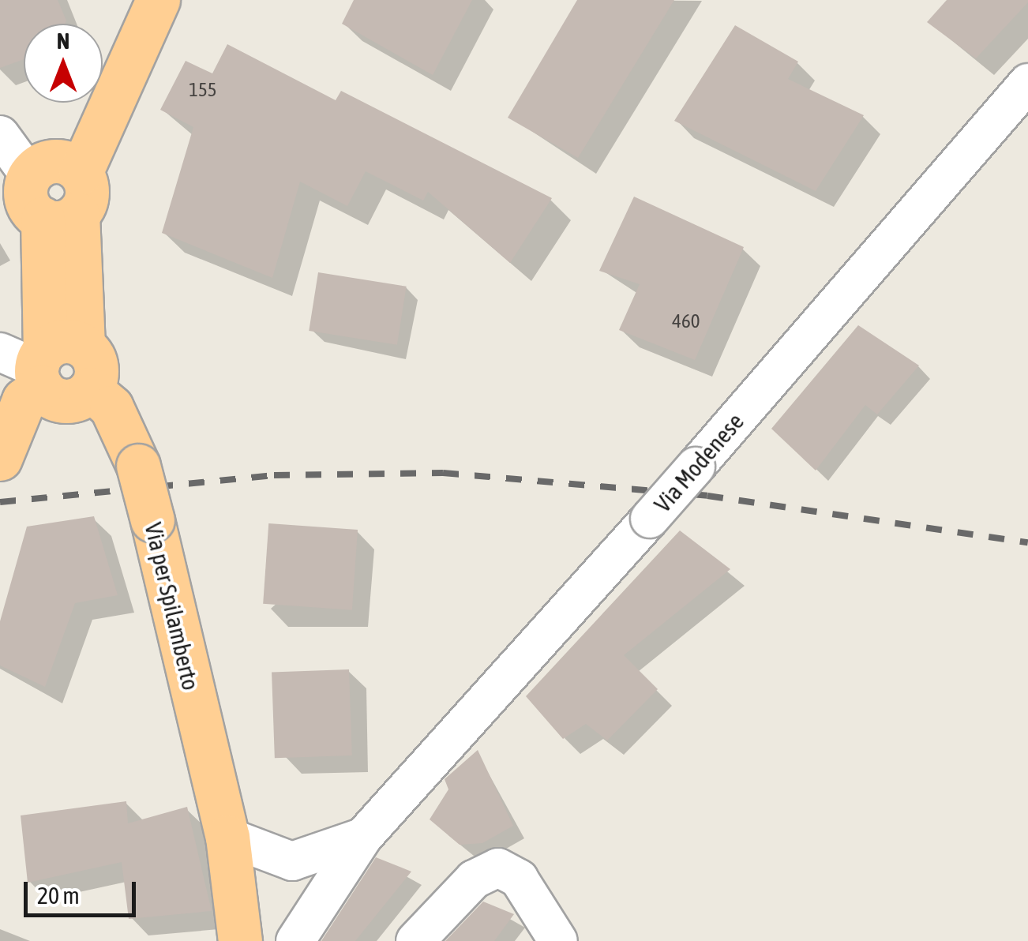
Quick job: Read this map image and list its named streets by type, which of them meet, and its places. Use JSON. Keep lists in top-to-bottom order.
{
  "streets": {
    "main road": ["Via per Spilamberto"],
    "street": ["Via Modenese"]
  },
  "crossings": [
    ["Via Modenese", "Via per Spilamberto"]
  ],
  "house_numbers": ["155", "460"],
  "scale_bar": "20 m",
  "north": "top"
}
